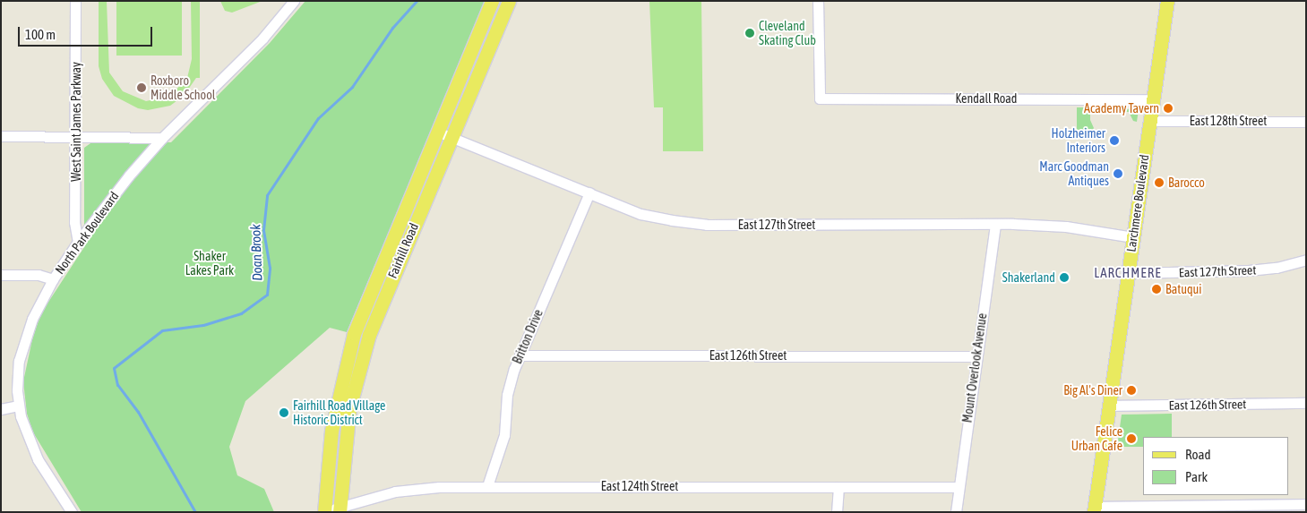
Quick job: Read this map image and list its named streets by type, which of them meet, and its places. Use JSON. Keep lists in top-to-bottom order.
{
  "streets": {
    "main road": ["Larchmere Boulevard", "Fairhill Road"],
    "street": [
      "Kendall Road",
      "East 128th Street",
      "West Saint James Parkway",
      "East 127th Street",
      "North Park Boulevard",
      "Britton Drive",
      "East 126th Street",
      "Mount Overlook Avenue",
      "East 124th Street"
    ]
  },
  "crossings": [
    ["Kendall Road", "Larchmere Boulevard"],
    ["East 128th Street", "Larchmere Boulevard"],
    ["West Saint James Parkway", "North Park Boulevard"],
    ["Larchmere Boulevard", "East 127th Street"],
    ["Larchmere Boulevard", "East 126th Street"],
    ["East 127th Street", "Fairhill Road"],
    ["East 127th Street", "Britton Drive"],
    ["East 127th Street", "Mount Overlook Avenue"],
    ["Fairhill Road", "East 124th Street"],
    ["Britton Drive", "East 126th Street"],
    ["Britton Drive", "East 124th Street"],
    ["East 126th Street", "Mount Overlook Avenue"],
    ["Mount Overlook Avenue", "East 124th Street"]
  ],
  "districts": ["LARCHMERE"],
  "water": ["Doan Brook"],
  "parks": ["Shaker Lakes Park"],
  "places": [
    "Cleveland Skating Club",
    "Roxboro Middle School",
    "Academy Tavern",
    "Holzheimer Interiors",
    "Marc Goodman Antiques",
    "Barocco",
    "Shakerland",
    "Batuqui",
    "Big Al's Diner",
    "Fairhill Road Village Historic District",
    "Felice Urban Cafe"
  ],
  "legend": ["Road", "Park"],
  "scale_bar": "100 m"
}
